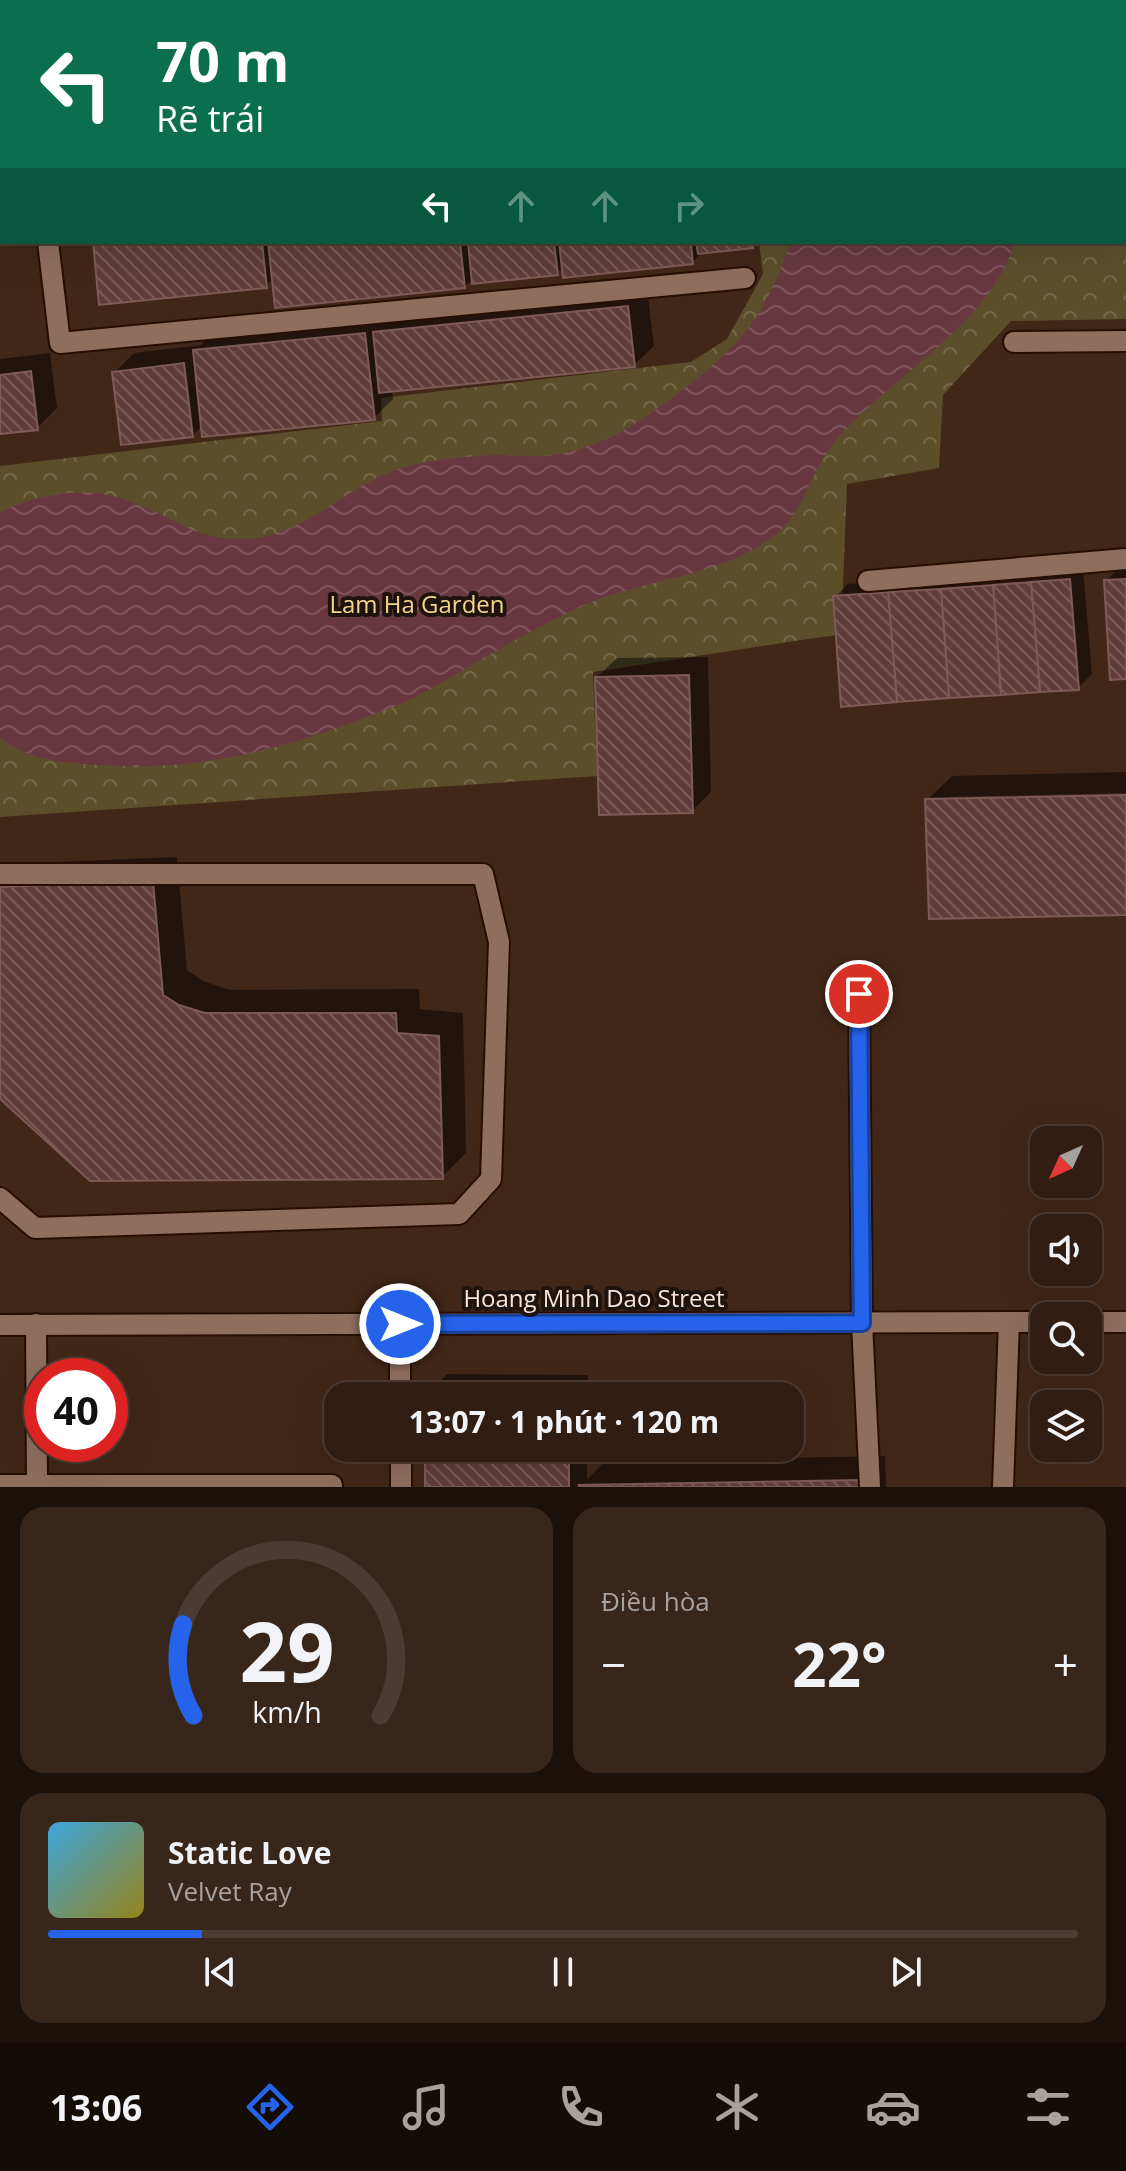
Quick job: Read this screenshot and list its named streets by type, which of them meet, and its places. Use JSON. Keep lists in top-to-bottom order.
{
  "streets": {
    "street": ["Hoang Minh Dao Street"]
  },
  "parks": ["Lam Ha Garden"],
  "north": "bottom left",
  "page": {
    "turn": ["70 m", "Rẽ trái"],
    "limit": "40",
    "trip": "13:07 · 1 phút · 120 m",
    "tile": "Điều hòa",
    "heat": ["−", "22°", "+"],
    "song": ["Static Love", "Velvet Ray"],
    "tabs": "13:06",
    "gauge": ["29", "km/h"]
  }
}
